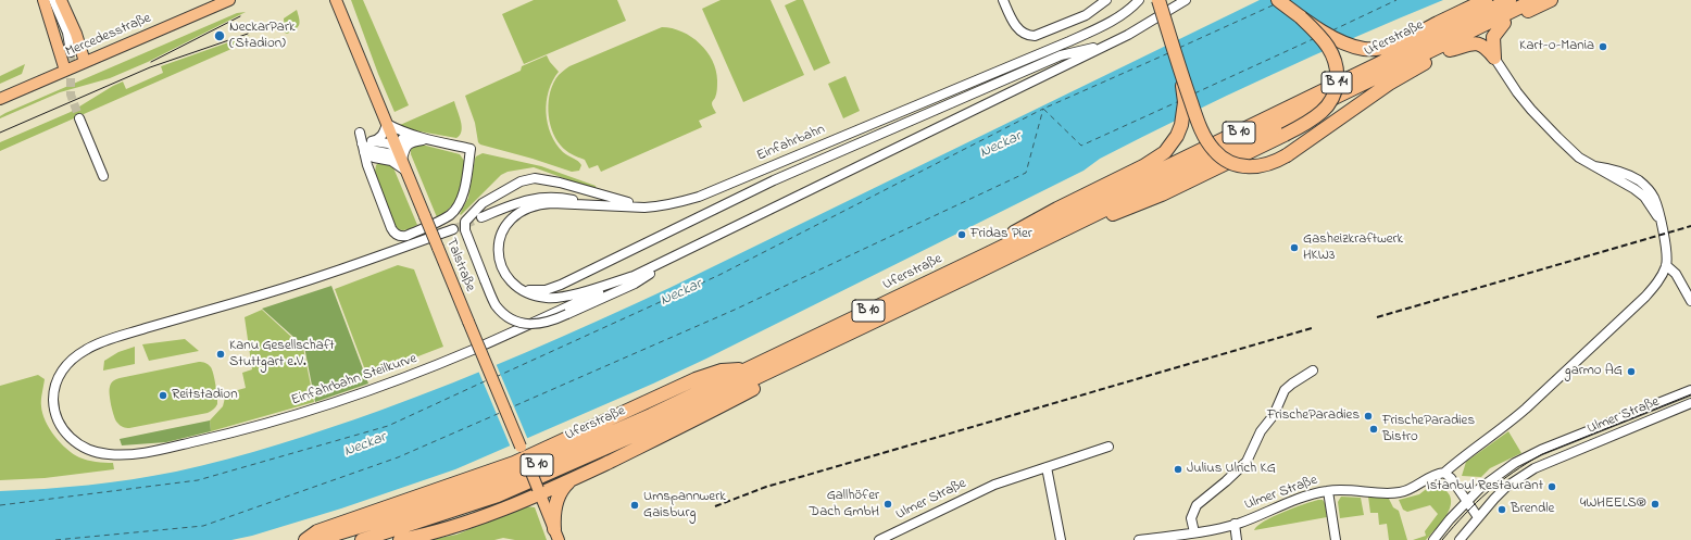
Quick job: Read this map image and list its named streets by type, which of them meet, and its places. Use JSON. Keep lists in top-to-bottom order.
{
  "streets": {
    "highway": ["Uferstraße", "B 14", "B 10"],
    "main road": ["Mercedesstraße", "Talstraße"],
    "street": ["Einfahrbahn", "Einfahrbahn Steilkurve", "Ulmer Straße"]
  },
  "crossings": [
    ["Uferstraße", "B 14"],
    ["Uferstraße", "B 10"],
    ["B 10", "Talstraße"]
  ],
  "water": ["Neckar"],
  "places": [
    "NeckarPark (Stadion)",
    "Kart-o-Mania",
    "Fridas Pier",
    "Gasheizkraftwerk HKW3",
    "Kanu Gesellschaft Stuttgart e.V.",
    "garmo AG",
    "Reitstadion",
    "FrischeParadies",
    "FrischeParadies Bistro",
    "Julius Ulrich KG",
    "Istanbul Restaurant",
    "Gallhöfer Dach GmbH",
    "4WHEELS®",
    "Umspannwerk Gaisburg",
    "Brendle"
  ]
}
